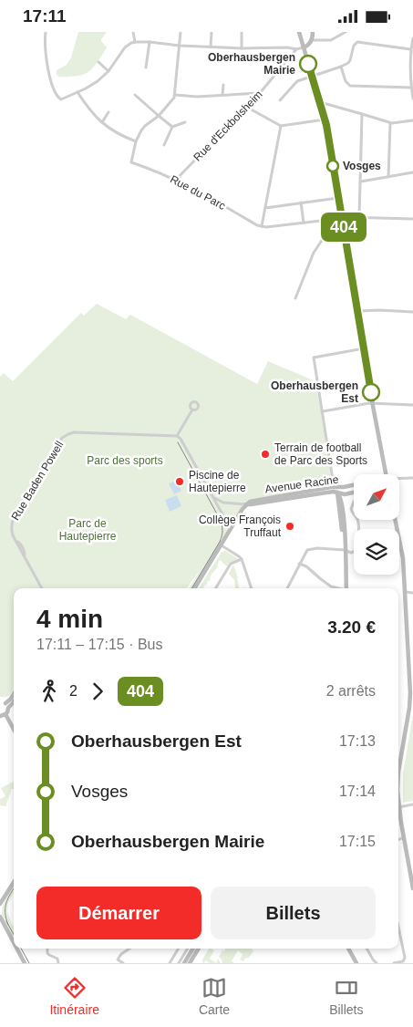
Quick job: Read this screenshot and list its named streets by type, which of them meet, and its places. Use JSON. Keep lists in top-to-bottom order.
{
  "streets": {
    "main road": ["Avenue Racine"],
    "street": ["Rue d'Eckbolsheim", "Rue du Parc", "Rue Baden Powell"]
  },
  "crossings": [
    ["Rue d'Eckbolsheim", "Rue du Parc"]
  ],
  "parks": ["Parc des sports", "Parc de Hautepierre"],
  "places": [
    "Oberhausbergen Mairie",
    "Vosges",
    "Oberhausbergen Est",
    "Terrain de football de Parc des Sports",
    "Piscine de Hautepierre",
    "Collège François Truffaut"
  ],
  "lines": ["bus line 404"],
  "north": "top right",
  "page": {
    "status": "17:11",
    "on_map": "404",
    "heading": ["4 min", "17:11 – 17:15 · Bus", "3.20 €"],
    "legs": ["2", "404", "2 arrêts"],
    "list": [
      {
        "name": "Oberhausbergen Est",
        "value": "17:13"
      },
      {
        "name": "Vosges",
        "value": "17:14"
      },
      {
        "name": "Oberhausbergen Mairie",
        "value": "17:15"
      }
    ],
    "buttons": ["Démarrer", "Billets"],
    "tabs": ["Itinéraire", "Carte", "Billets"]
  }
}
